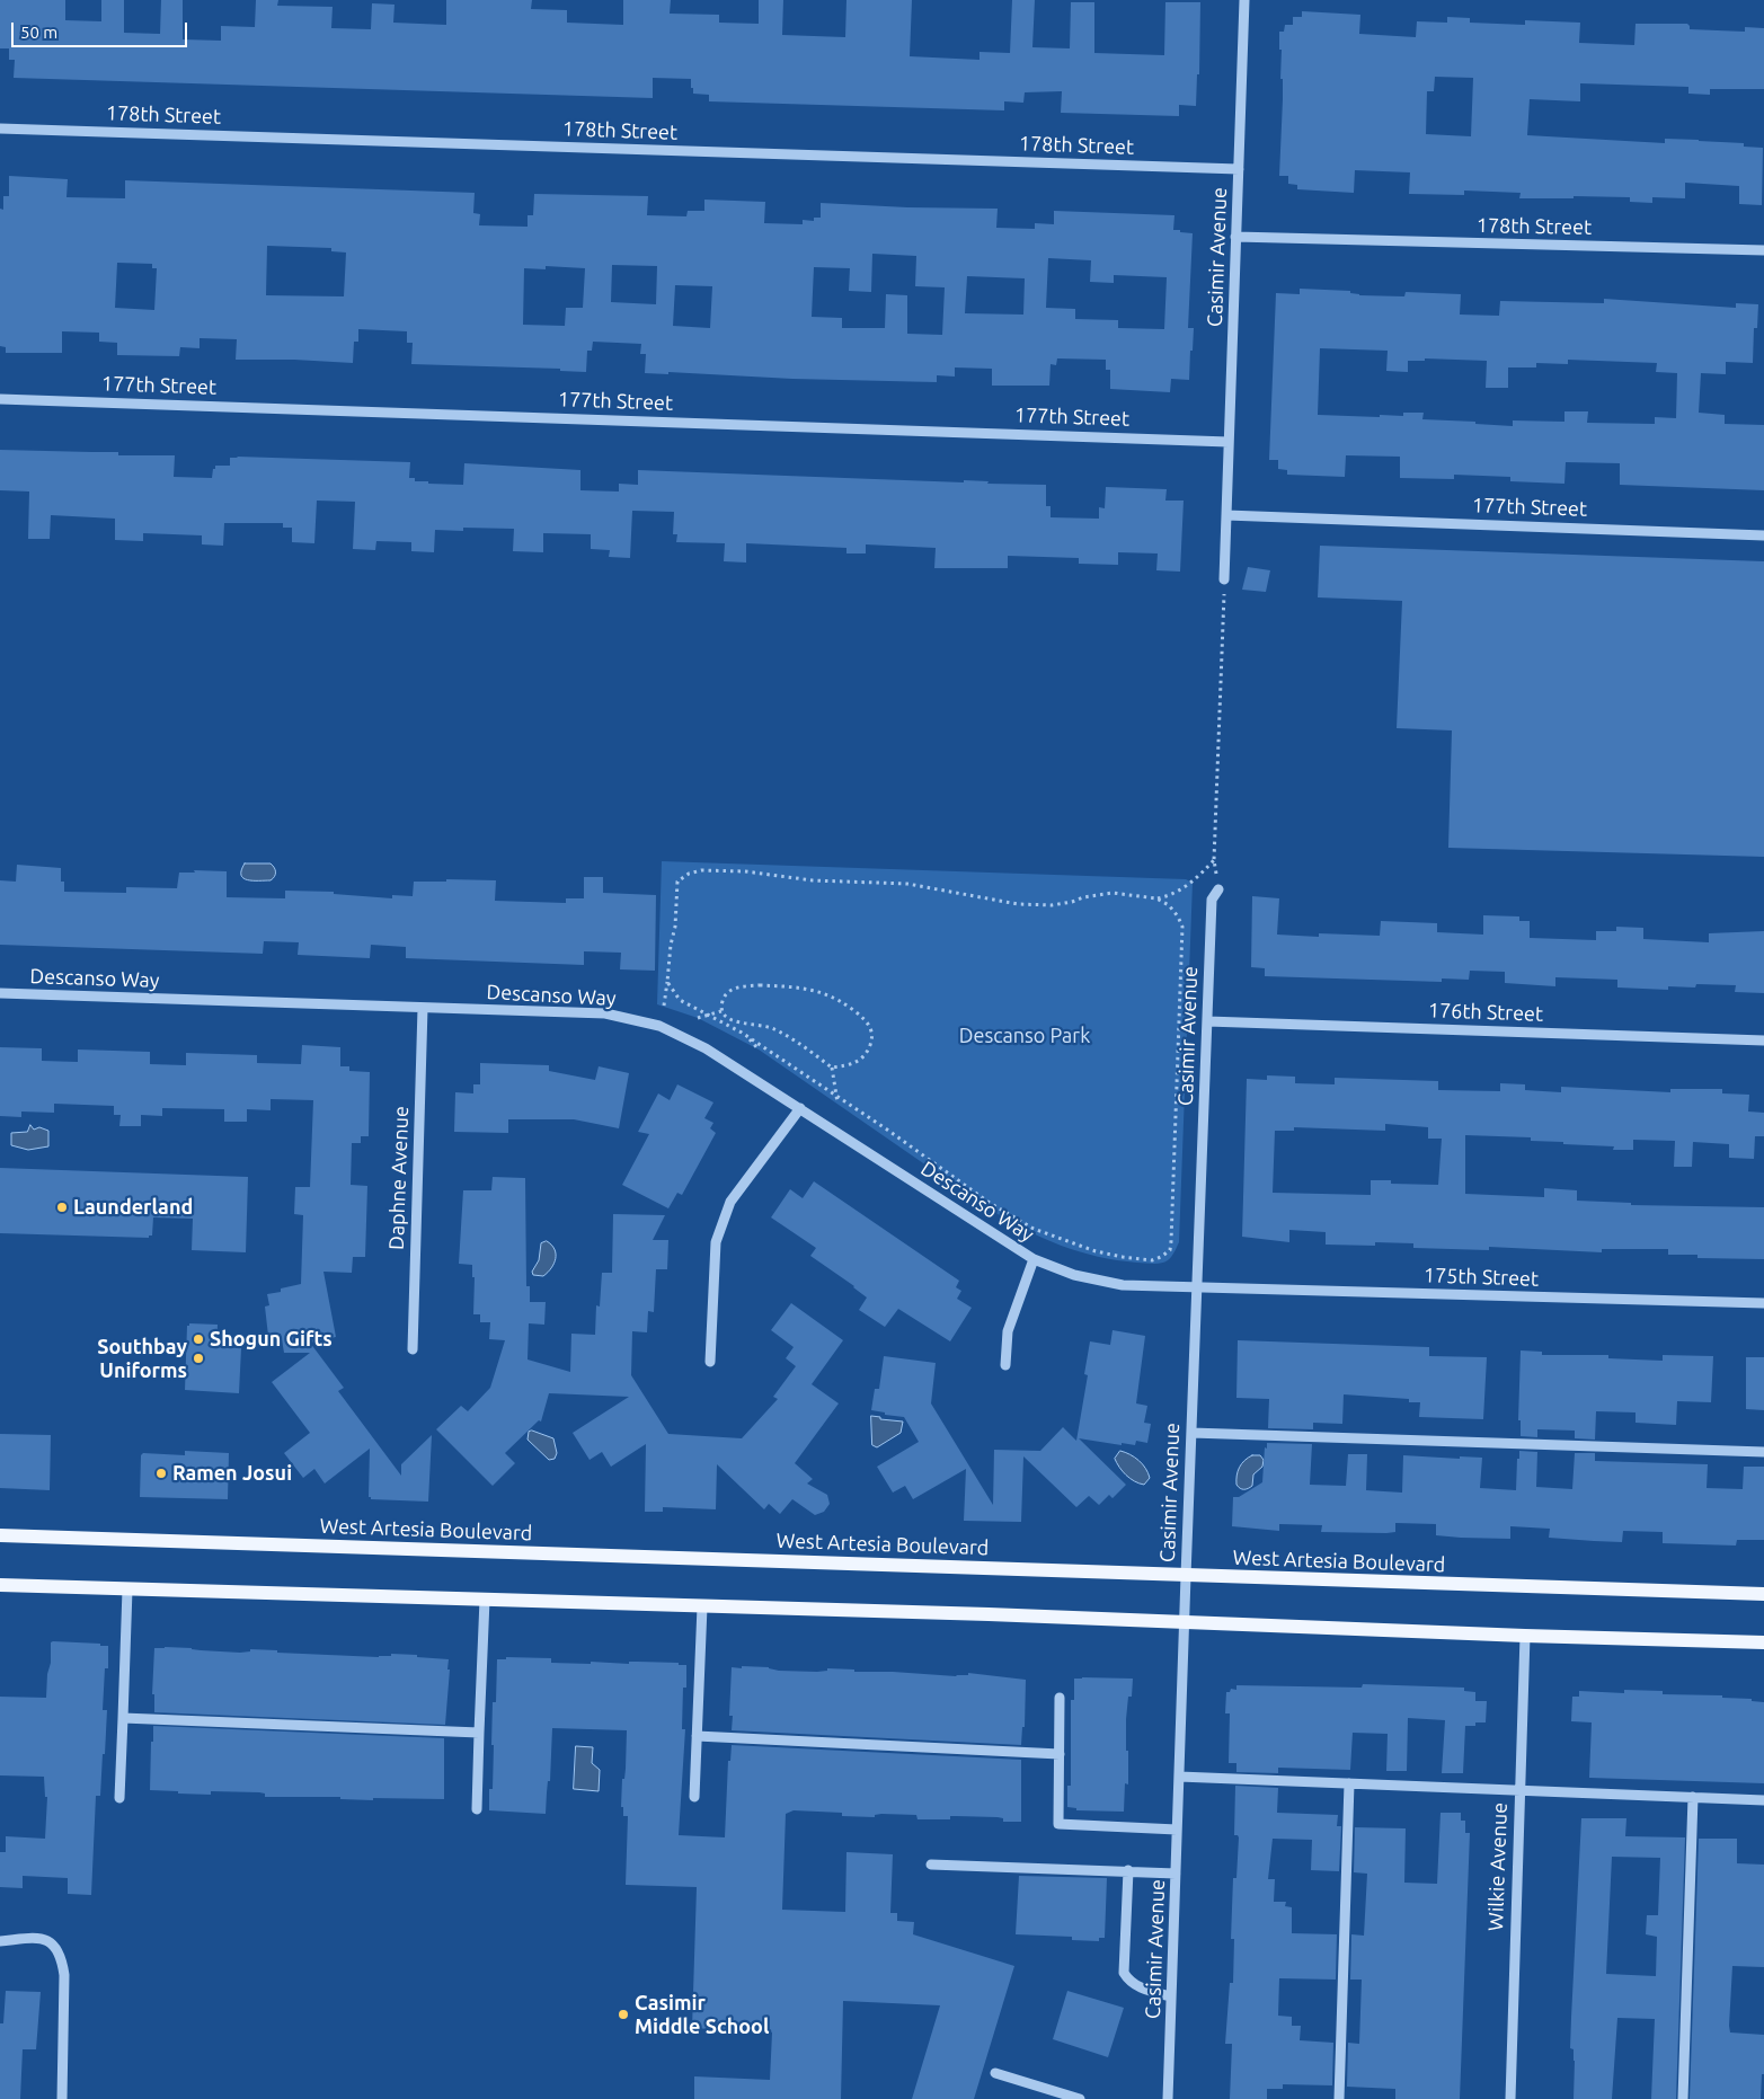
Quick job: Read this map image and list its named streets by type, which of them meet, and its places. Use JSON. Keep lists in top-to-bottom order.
{
  "streets": {
    "main road": ["West Artesia Boulevard"],
    "street": [
      "178th Street",
      "Casimir Avenue",
      "177th Street",
      "Descanso Way",
      "176th Street",
      "Daphne Avenue",
      "175th Street",
      "Wilkie Avenue"
    ]
  },
  "crossings": [
    ["178th Street", "Casimir Avenue"],
    ["Casimir Avenue", "177th Street"],
    ["Casimir Avenue", "Descanso Way"],
    ["Casimir Avenue", "176th Street"],
    ["Casimir Avenue", "175th Street"],
    ["Casimir Avenue", "West Artesia Boulevard"],
    ["Descanso Way", "Daphne Avenue"],
    ["Descanso Way", "175th Street"]
  ],
  "parks": ["Descanso Park"],
  "places": [
    "Launderland",
    "Shogun Gifts",
    "Southbay Uniforms",
    "Ramen Josui",
    "Casimir Middle School"
  ],
  "scale_bar": "50 m"
}
